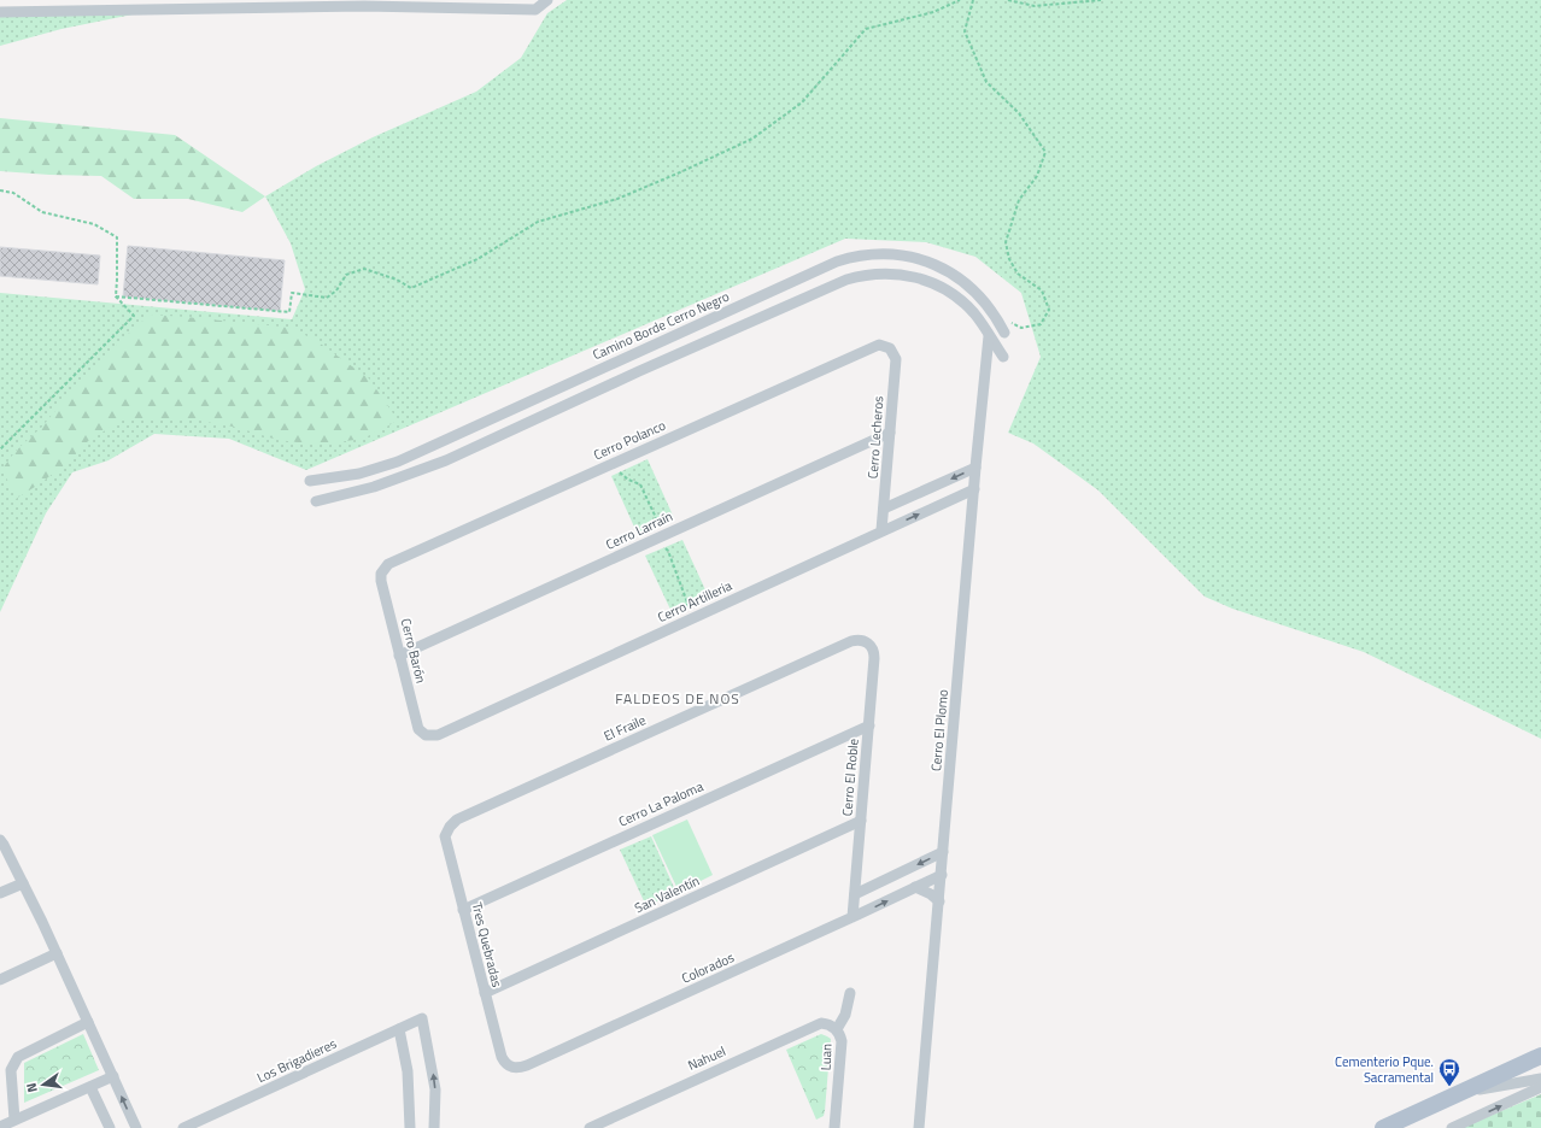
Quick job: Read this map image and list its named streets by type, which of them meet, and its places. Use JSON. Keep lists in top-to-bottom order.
{
  "streets": {
    "street": [
      "Camino Borde Cerro Negro",
      "Cerro Lecheros",
      "Cerro Polanco",
      "Cerro Larraín",
      "Cerro Artilleria",
      "Cerro Barón",
      "El Fraile",
      "Cerro El Plomo",
      "Cerro El Roble",
      "Cerro La Paloma",
      "San Valentín",
      "Tres Quebradas",
      "Colorados",
      "Luan",
      "Nahuel",
      "Los Brigadieres"
    ]
  },
  "crossings": [
    ["Camino Borde Cerro Negro", "Cerro El Plomo"],
    ["Cerro Lecheros", "Cerro Polanco"],
    ["Cerro Lecheros", "Cerro Larraín"],
    ["Cerro Lecheros", "Cerro Artilleria"],
    ["Cerro Polanco", "Cerro Barón"],
    ["Cerro Larraín", "Cerro Barón"],
    ["Cerro Artilleria", "Cerro Barón"],
    ["Cerro Artilleria", "Cerro El Plomo"],
    ["El Fraile", "Cerro El Roble"],
    ["El Fraile", "Tres Quebradas"],
    ["Cerro El Plomo", "Colorados"],
    ["Cerro El Roble", "Cerro La Paloma"],
    ["Cerro El Roble", "San Valentín"],
    ["Cerro El Roble", "Colorados"],
    ["Cerro La Paloma", "Tres Quebradas"],
    ["San Valentín", "Tres Quebradas"],
    ["Tres Quebradas", "Colorados"],
    ["Luan", "Nahuel"]
  ],
  "districts": ["FALDEOS DE NOS"],
  "places": {
    "bus stop": ["Cementerio Pque. Sacramental"]
  },
  "north": "left"
}
